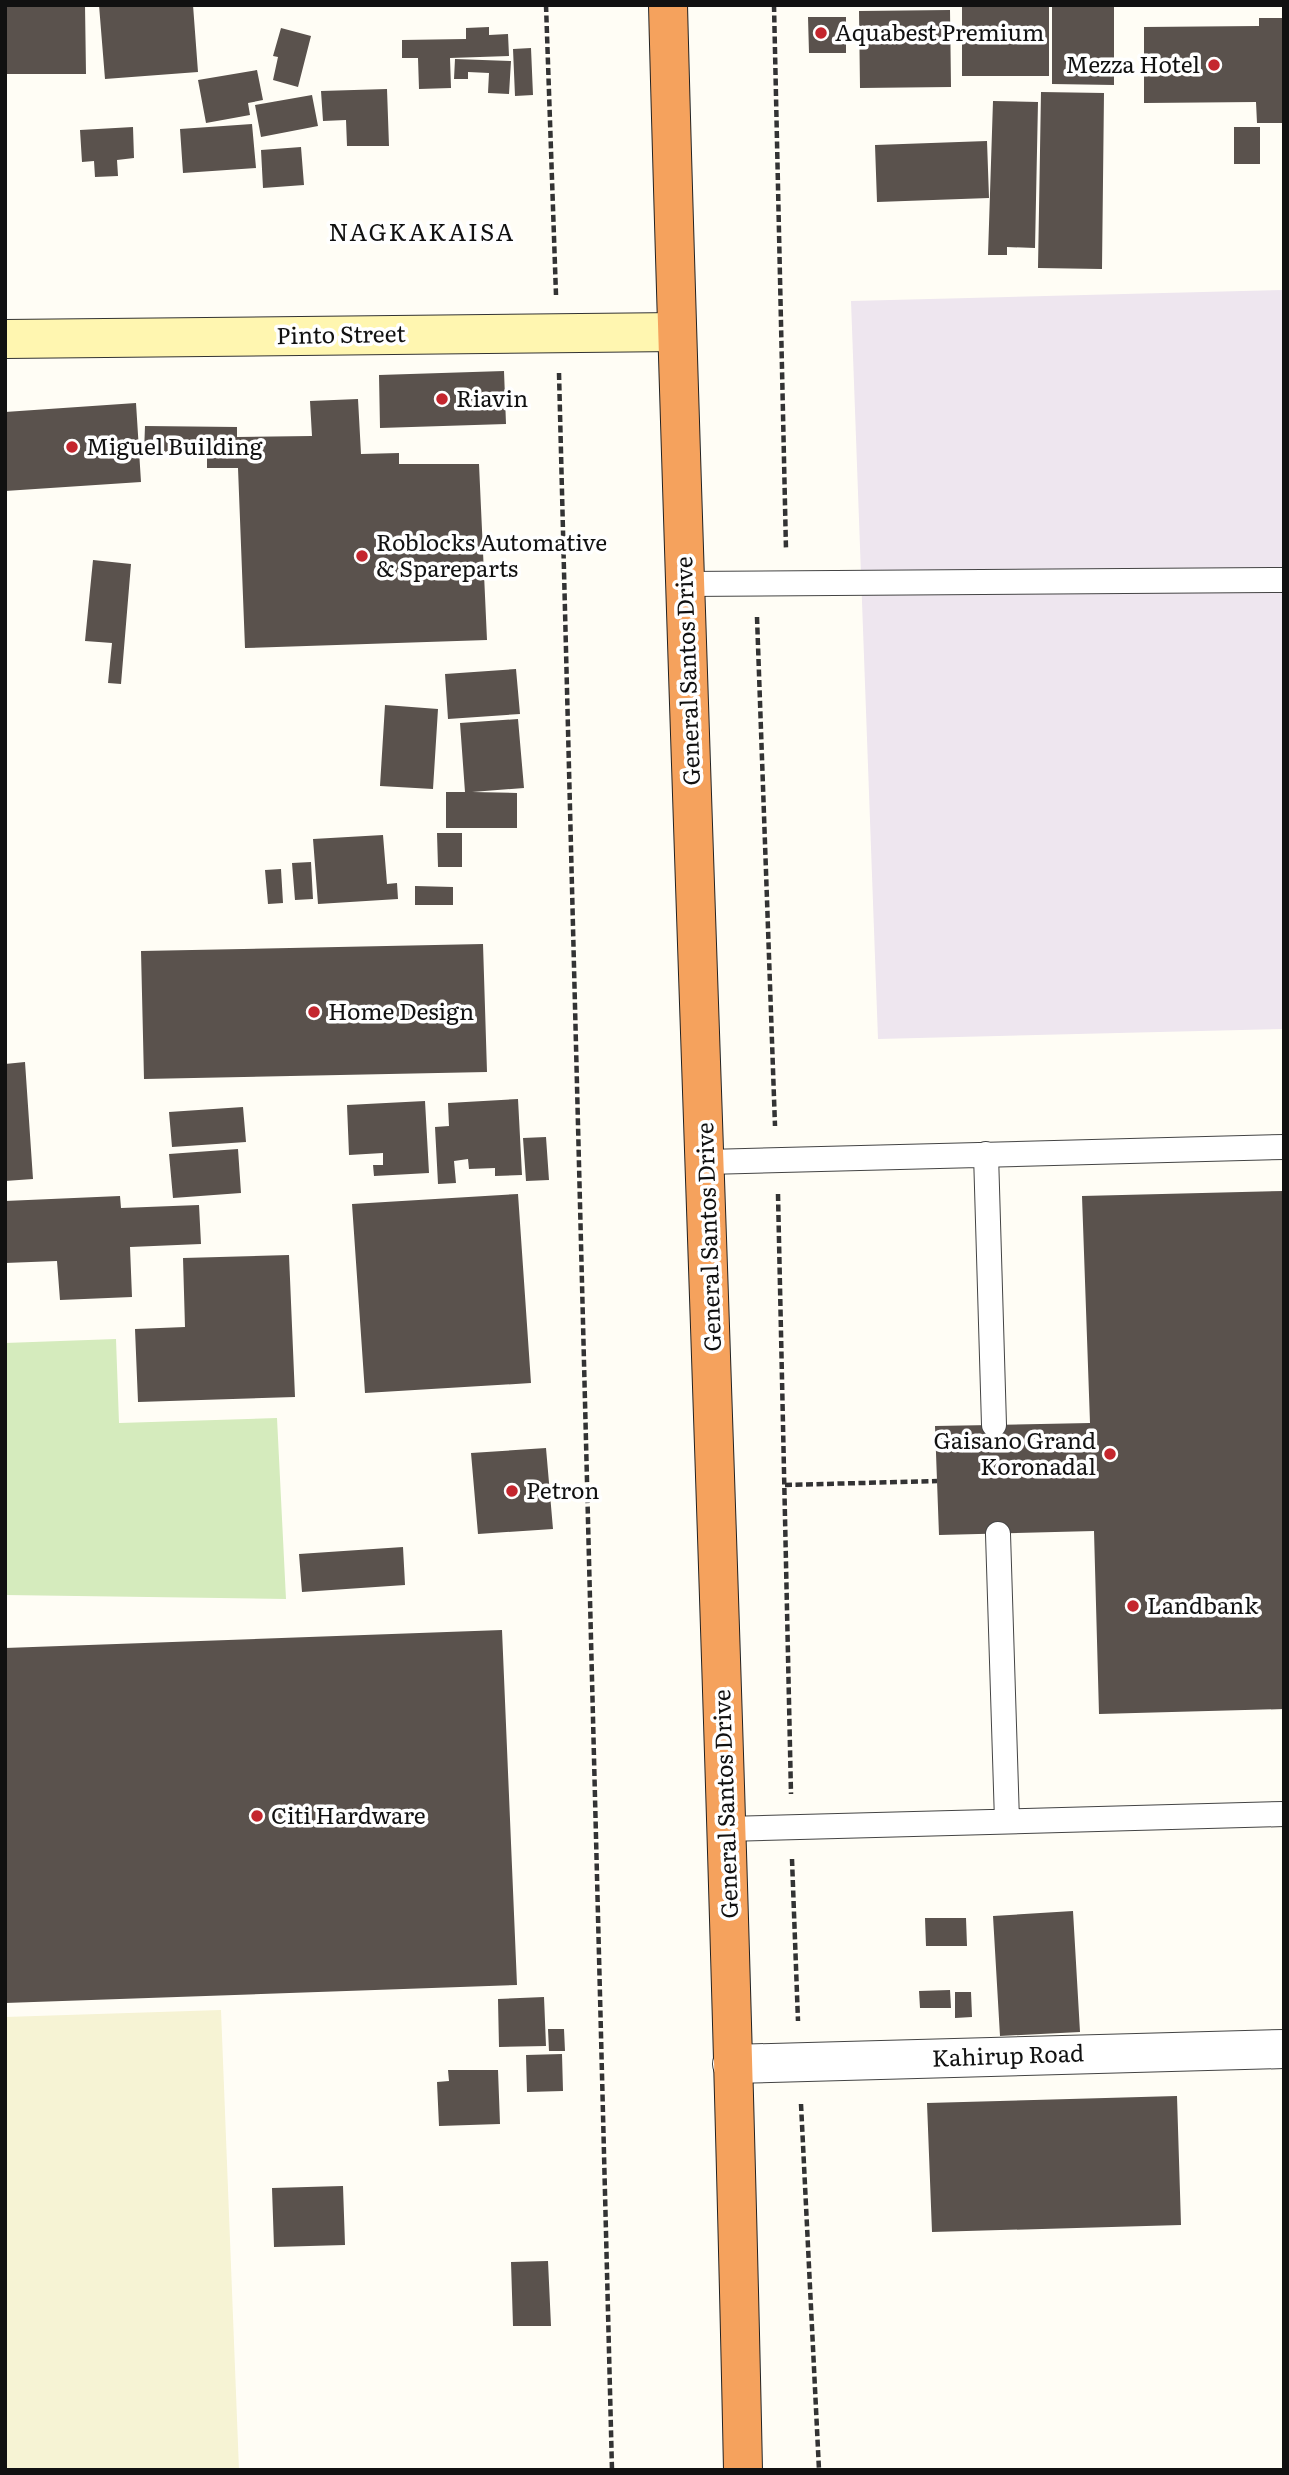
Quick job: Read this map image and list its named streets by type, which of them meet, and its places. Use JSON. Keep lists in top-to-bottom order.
{
  "streets": {
    "highway": ["General Santos Drive"],
    "street": ["Pinto Street", "Kahirup Road"]
  },
  "crossings": [
    ["Pinto Street", "General Santos Drive"],
    ["General Santos Drive", "Kahirup Road"]
  ],
  "districts": ["NAGKAKAISA"],
  "places": [
    "Aquabest Premium",
    "Mezza Hotel",
    "Riavin",
    "Miguel Building",
    "Roblocks Automative & Spareparts",
    "Home Design",
    "Gaisano Grand Koronadal",
    "Petron",
    "Landbank",
    "Citi Hardware"
  ]
}
